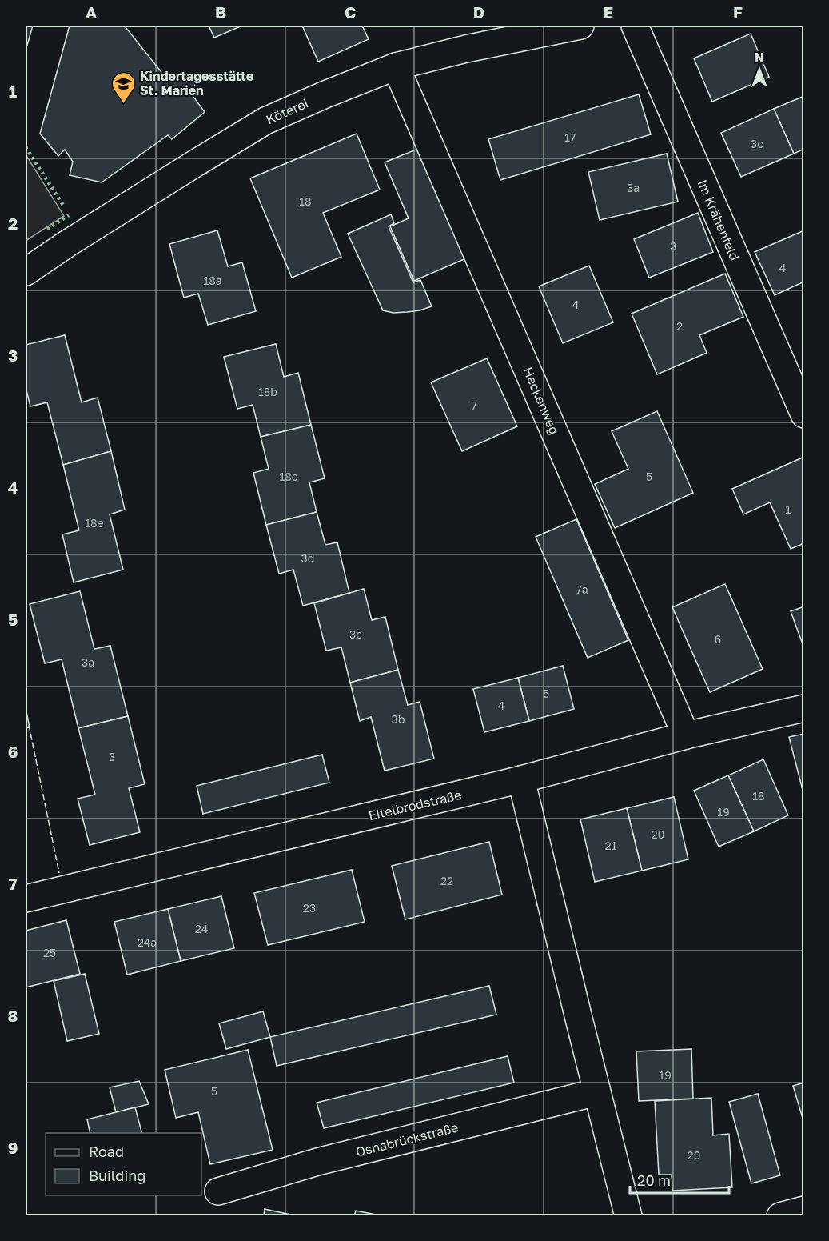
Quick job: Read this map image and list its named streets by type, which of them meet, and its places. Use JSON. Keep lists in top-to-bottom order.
{
  "streets": {
    "street": [
      "Köterei",
      "Im Krähenfeld",
      "Heckenweg",
      "Eitelbrodstraße",
      "Osnabrückstraße"
    ]
  },
  "crossings": [
    ["Köterei", "Heckenweg"],
    ["Heckenweg", "Eitelbrodstraße"]
  ],
  "places": {
    "school or university": ["Kindertagesstätte St. Marien"]
  },
  "house_numbers": [
    "17",
    "3c",
    "3a",
    "18",
    "3",
    "4",
    "18a",
    "4",
    "2",
    "18b",
    "7",
    "18c",
    "5",
    "1",
    "18e",
    "3d",
    "7a",
    "3c",
    "6",
    "3a",
    "5",
    "4",
    "3b",
    "3",
    "18",
    "19",
    "20",
    "21",
    "22",
    "23",
    "24",
    "24a",
    "25",
    "19",
    "5",
    "20"
  ],
  "legend": ["Road", "Building"],
  "scale_bar": "20 m",
  "north": "top",
  "grid": {
    "columns": [
      "A",
      "B",
      "C",
      "D",
      "E",
      "F"
    ],
    "rows": [
      "1",
      "2",
      "3",
      "4",
      "5",
      "6",
      "7",
      "8",
      "9"
    ]
  }
}
